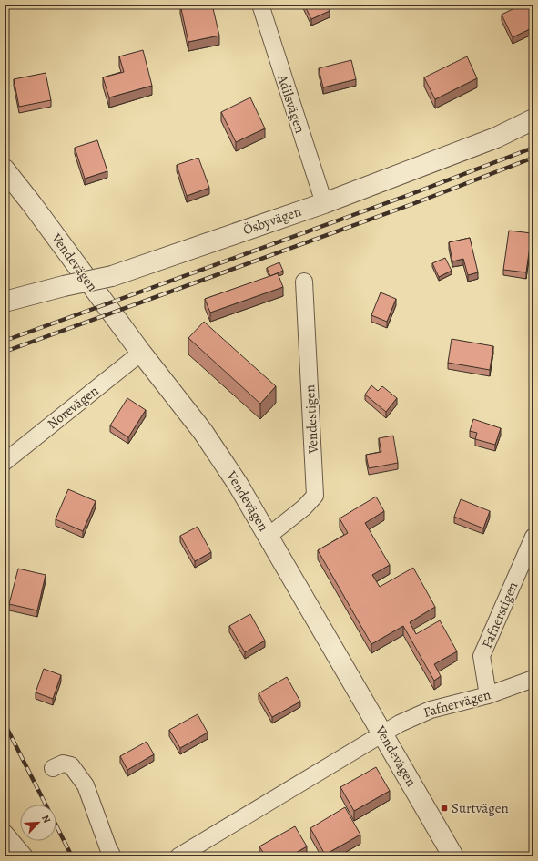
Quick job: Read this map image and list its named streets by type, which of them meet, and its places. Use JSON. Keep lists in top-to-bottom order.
{
  "streets": {
    "street": [
      "Adilsvägen",
      "Ösbyvägen",
      "Vendevägen",
      "Norevägen",
      "Vendestigen",
      "Fafnerstigen",
      "Fafnervägen"
    ]
  },
  "crossings": [
    ["Adilsvägen", "Ösbyvägen"],
    ["Vendevägen", "Norevägen"],
    ["Vendevägen", "Vendestigen"],
    ["Vendevägen", "Fafnervägen"],
    ["Fafnerstigen", "Fafnervägen"]
  ],
  "places": {
    "transit": ["Surtvägen"]
  },
  "north": "top right"
}
